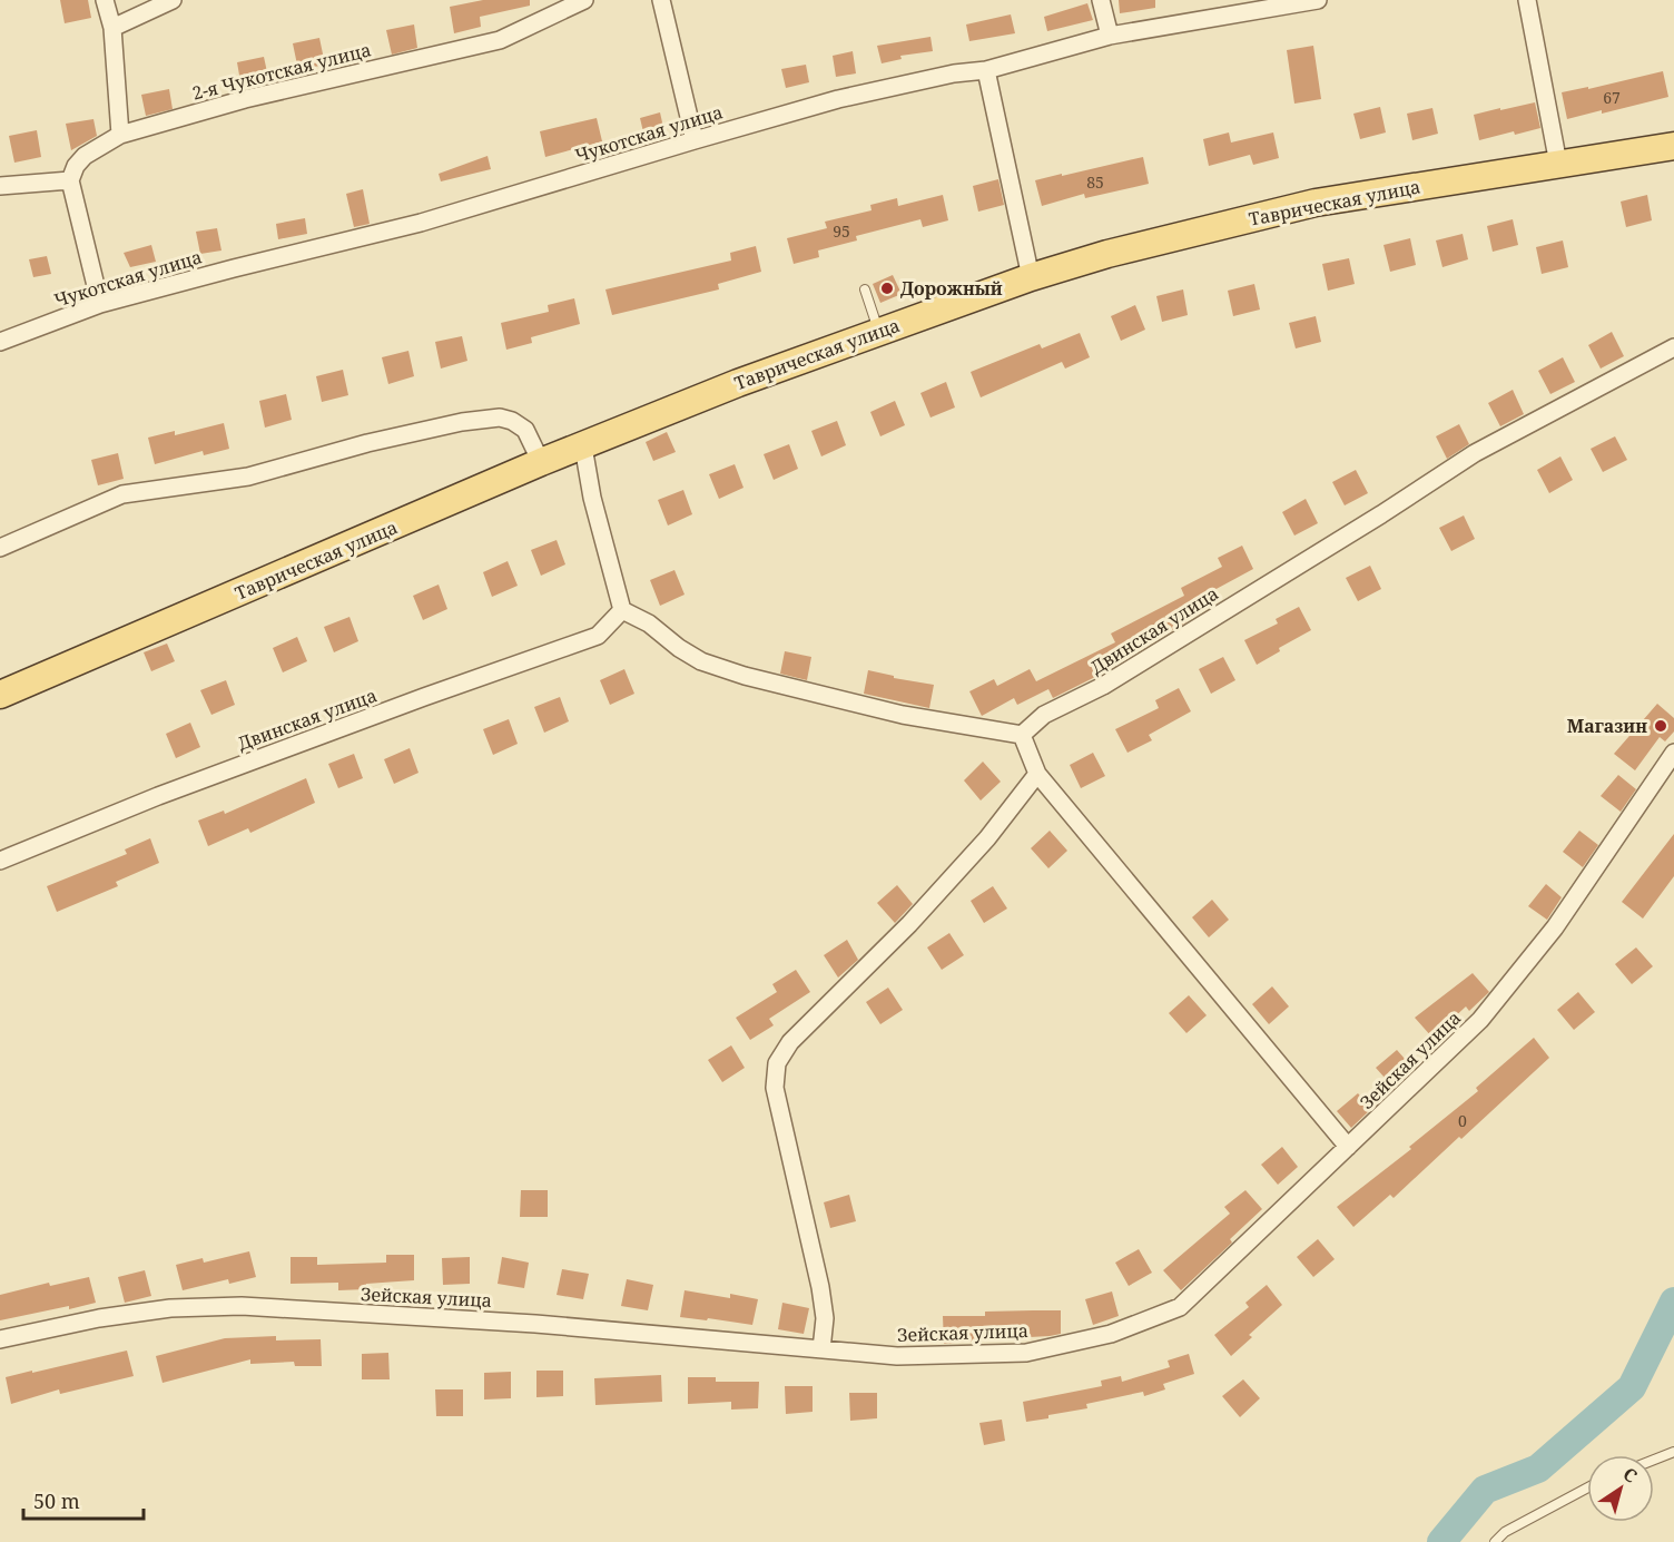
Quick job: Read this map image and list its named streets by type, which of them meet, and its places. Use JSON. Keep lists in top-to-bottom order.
{
  "streets": {
    "main road": ["Таврическая улица"],
    "street": [
      "2-я Чукотская улица",
      "Чукотская улица",
      "Двинская улица",
      "Зейская улица"
    ]
  },
  "places": ["Дорожный", "Магазин"],
  "house_numbers": [
    "67",
    "85",
    "95",
    "0"
  ],
  "scale_bar": "50 m",
  "north": "top right"
}
